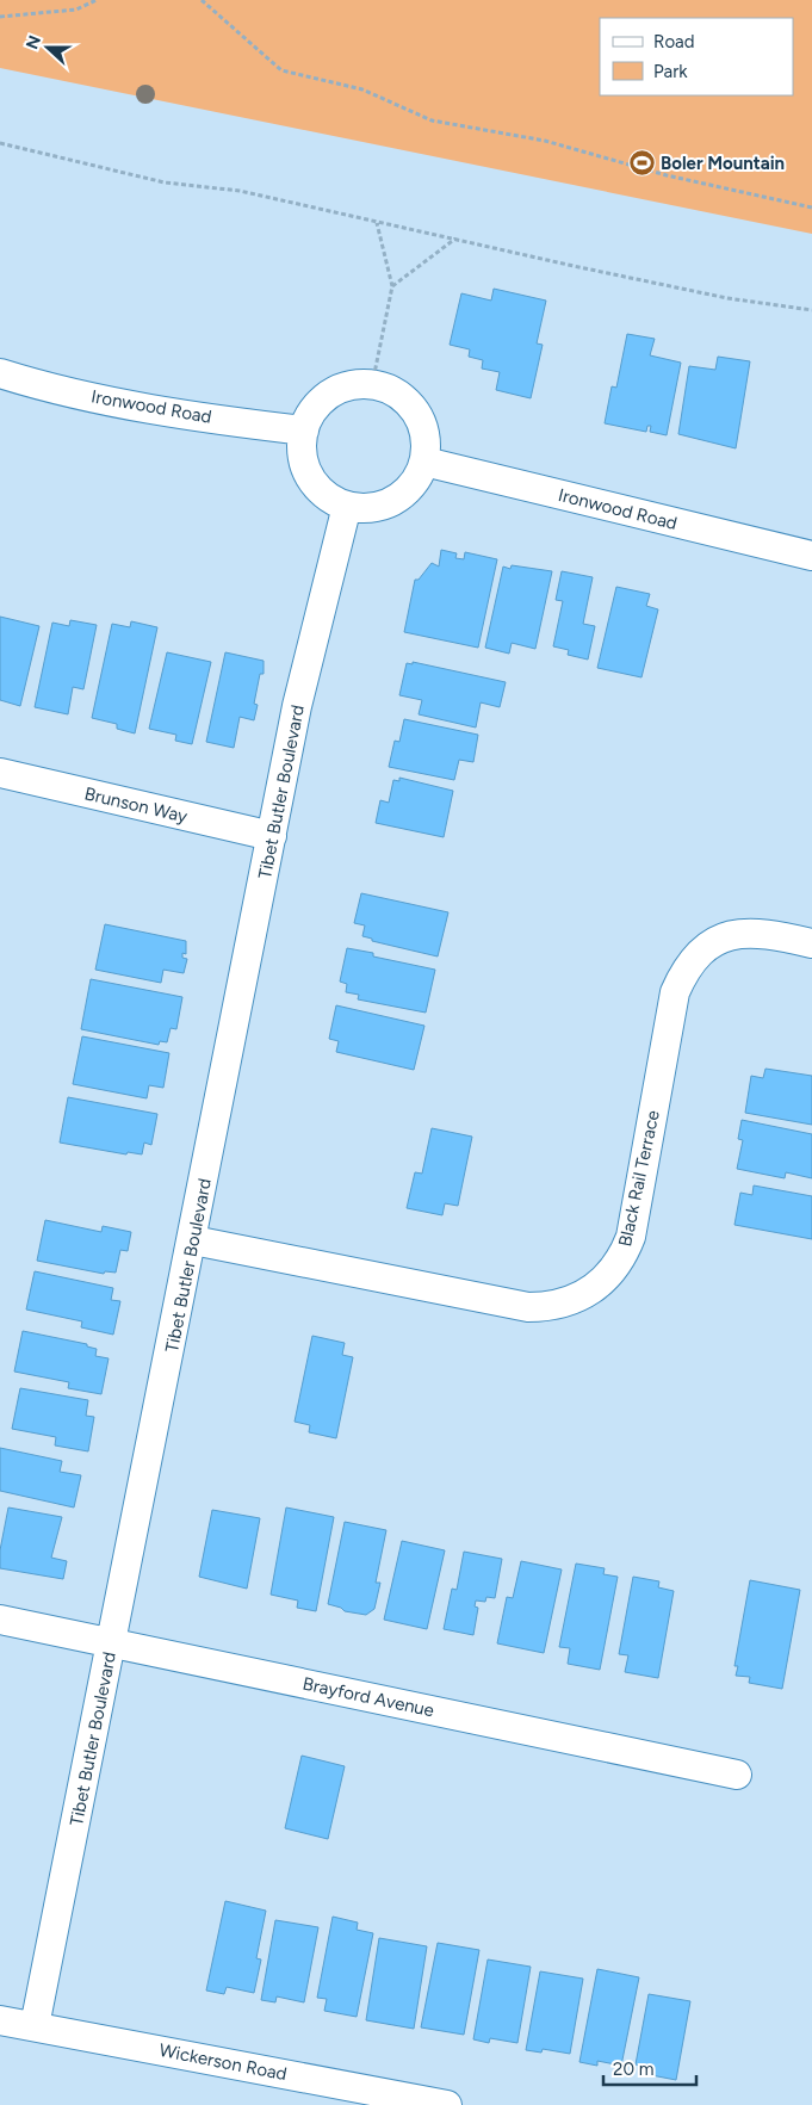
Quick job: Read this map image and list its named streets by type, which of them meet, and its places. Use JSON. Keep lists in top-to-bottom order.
{
  "streets": {
    "street": [
      "Ironwood Road",
      "Tibet Butler Boulevard",
      "Brunson Way",
      "Black Rail Terrace",
      "Brayford Avenue",
      "Wickerson Road"
    ]
  },
  "crossings": [
    ["Ironwood Road", "Tibet Butler Boulevard"],
    ["Tibet Butler Boulevard", "Brunson Way"],
    ["Tibet Butler Boulevard", "Black Rail Terrace"],
    ["Tibet Butler Boulevard", "Brayford Avenue"],
    ["Tibet Butler Boulevard", "Wickerson Road"]
  ],
  "places": {
    "sports": ["Boler Mountain"]
  },
  "legend": ["Road", "Park"],
  "scale_bar": "20 m",
  "north": "left"
}
